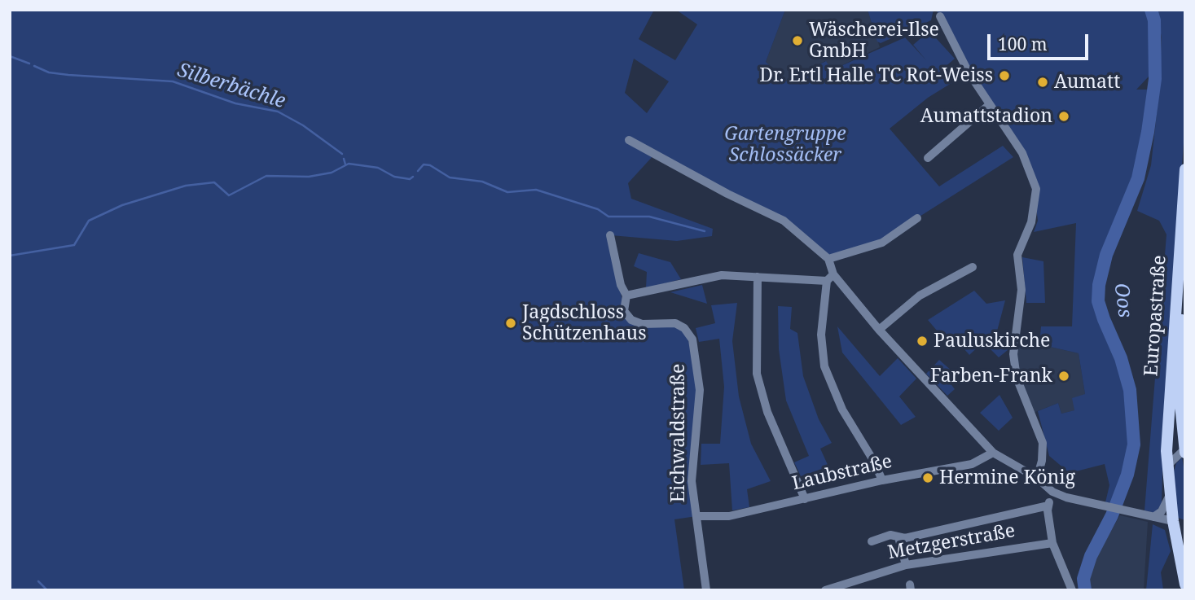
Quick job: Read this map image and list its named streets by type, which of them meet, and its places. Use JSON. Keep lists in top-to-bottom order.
{
  "streets": {
    "main road": ["Europastraße"],
    "street": ["Eichwaldstraße", "Laubstraße", "Metzgerstraße"]
  },
  "crossings": [
    ["Eichwaldstraße", "Laubstraße"]
  ],
  "water": ["Silberbächle", "Oos"],
  "parks": ["Gartengruppe Schlossäcker"],
  "places": [
    "Wäscherei-Ilse GmbH",
    "Dr. Ertl Halle TC Rot-Weiss",
    "Aumatt",
    "Aumattstadion",
    "Jagdschloss Schützenhaus",
    "Pauluskirche",
    "Farben-Frank",
    "Hermine König"
  ],
  "scale_bar": "100 m"
}
